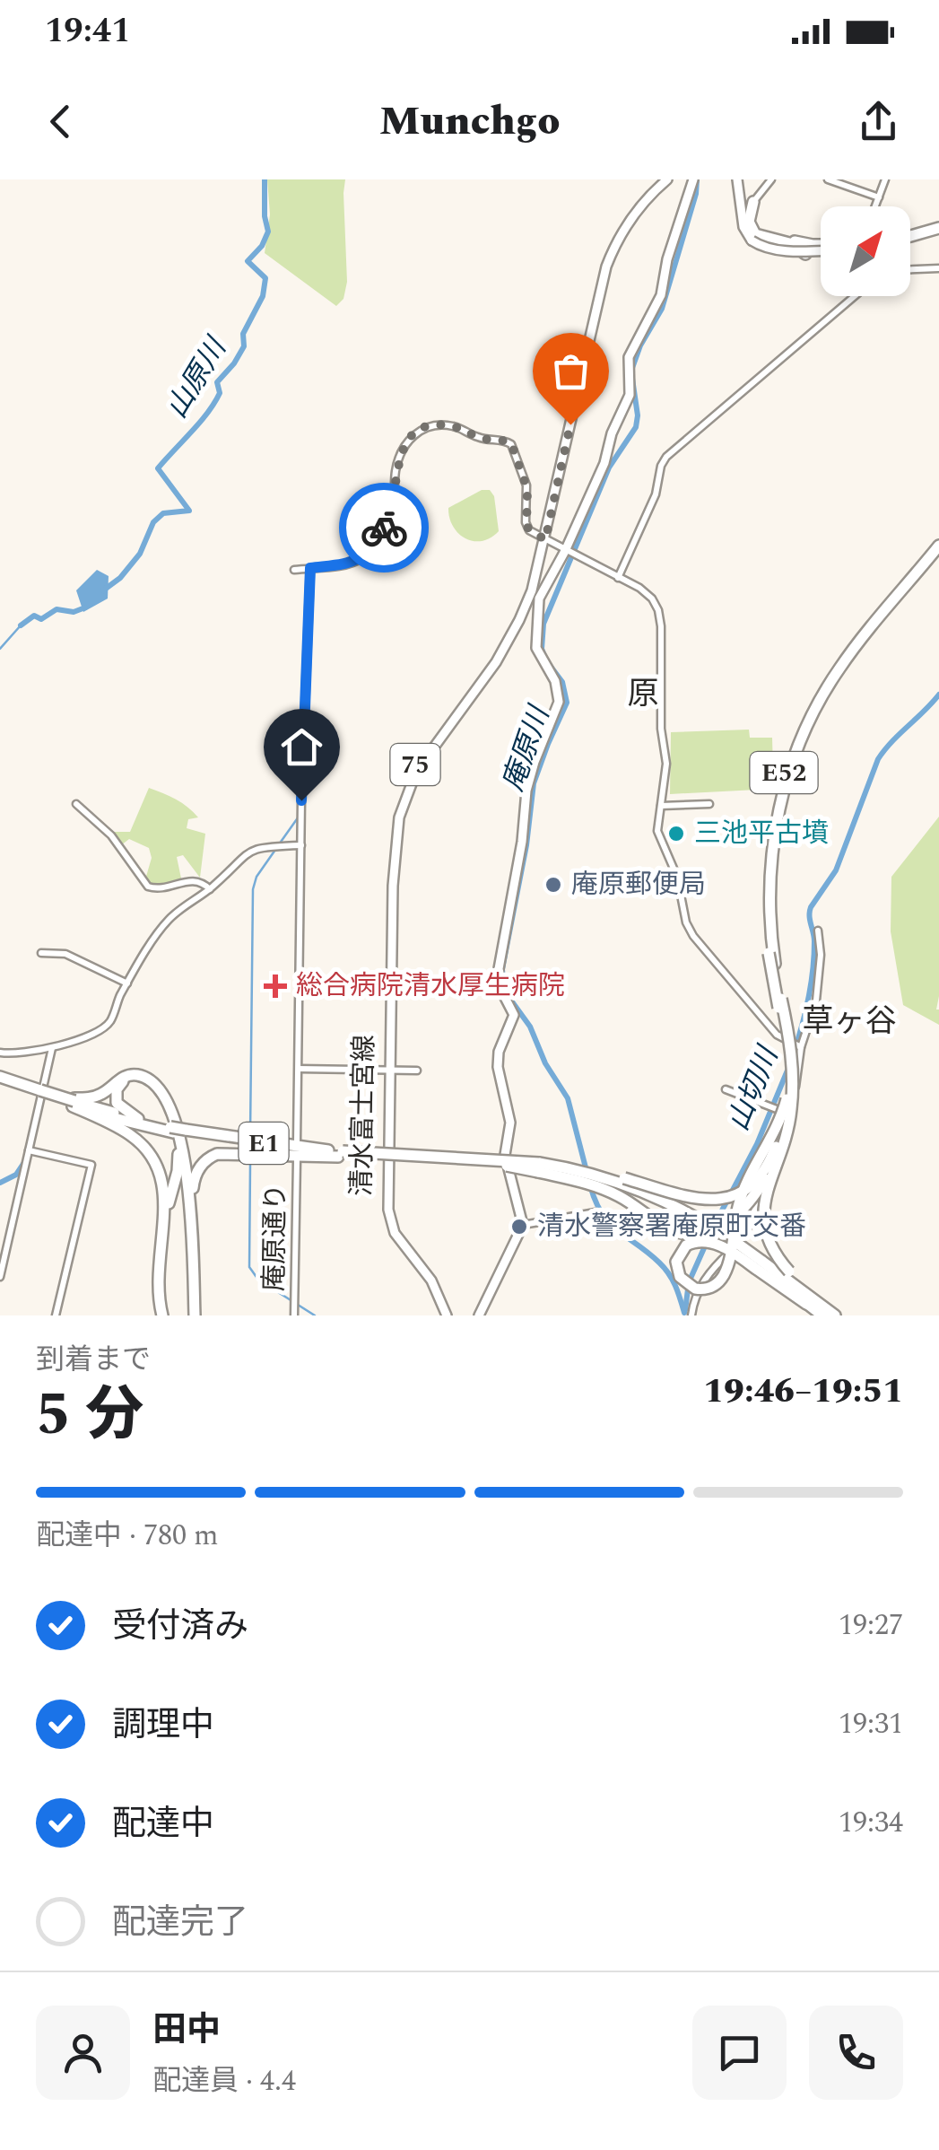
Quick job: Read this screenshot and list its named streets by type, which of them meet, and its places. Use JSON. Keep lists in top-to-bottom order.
{
  "streets": {
    "highway": ["E52", "E1"],
    "main road": ["75", "清水富士宮線"],
    "street": ["庵原通り"]
  },
  "districts": ["原", "草ヶ谷"],
  "water": ["山原川", "庵原川", "山切川"],
  "places": {
    "other": ["三池平古墳", "庵原郵便局", "清水警察署庵原町交番"],
    "health": ["総合病院清水厚生病院"]
  },
  "north": "top right",
  "page": {
    "status": "19:41",
    "header": "Munchgo",
    "heading": ["5 分", "到着まで", "19:46–19:51"],
    "panel": ["田中", "配達員 · 4.4"],
    "bar": "配達中 · 780 m",
    "list": [
      ["受付済み", "19:27"],
      ["調理中", "19:31"],
      ["配達中", "19:34"],
      "配達完了"
    ]
  }
}
